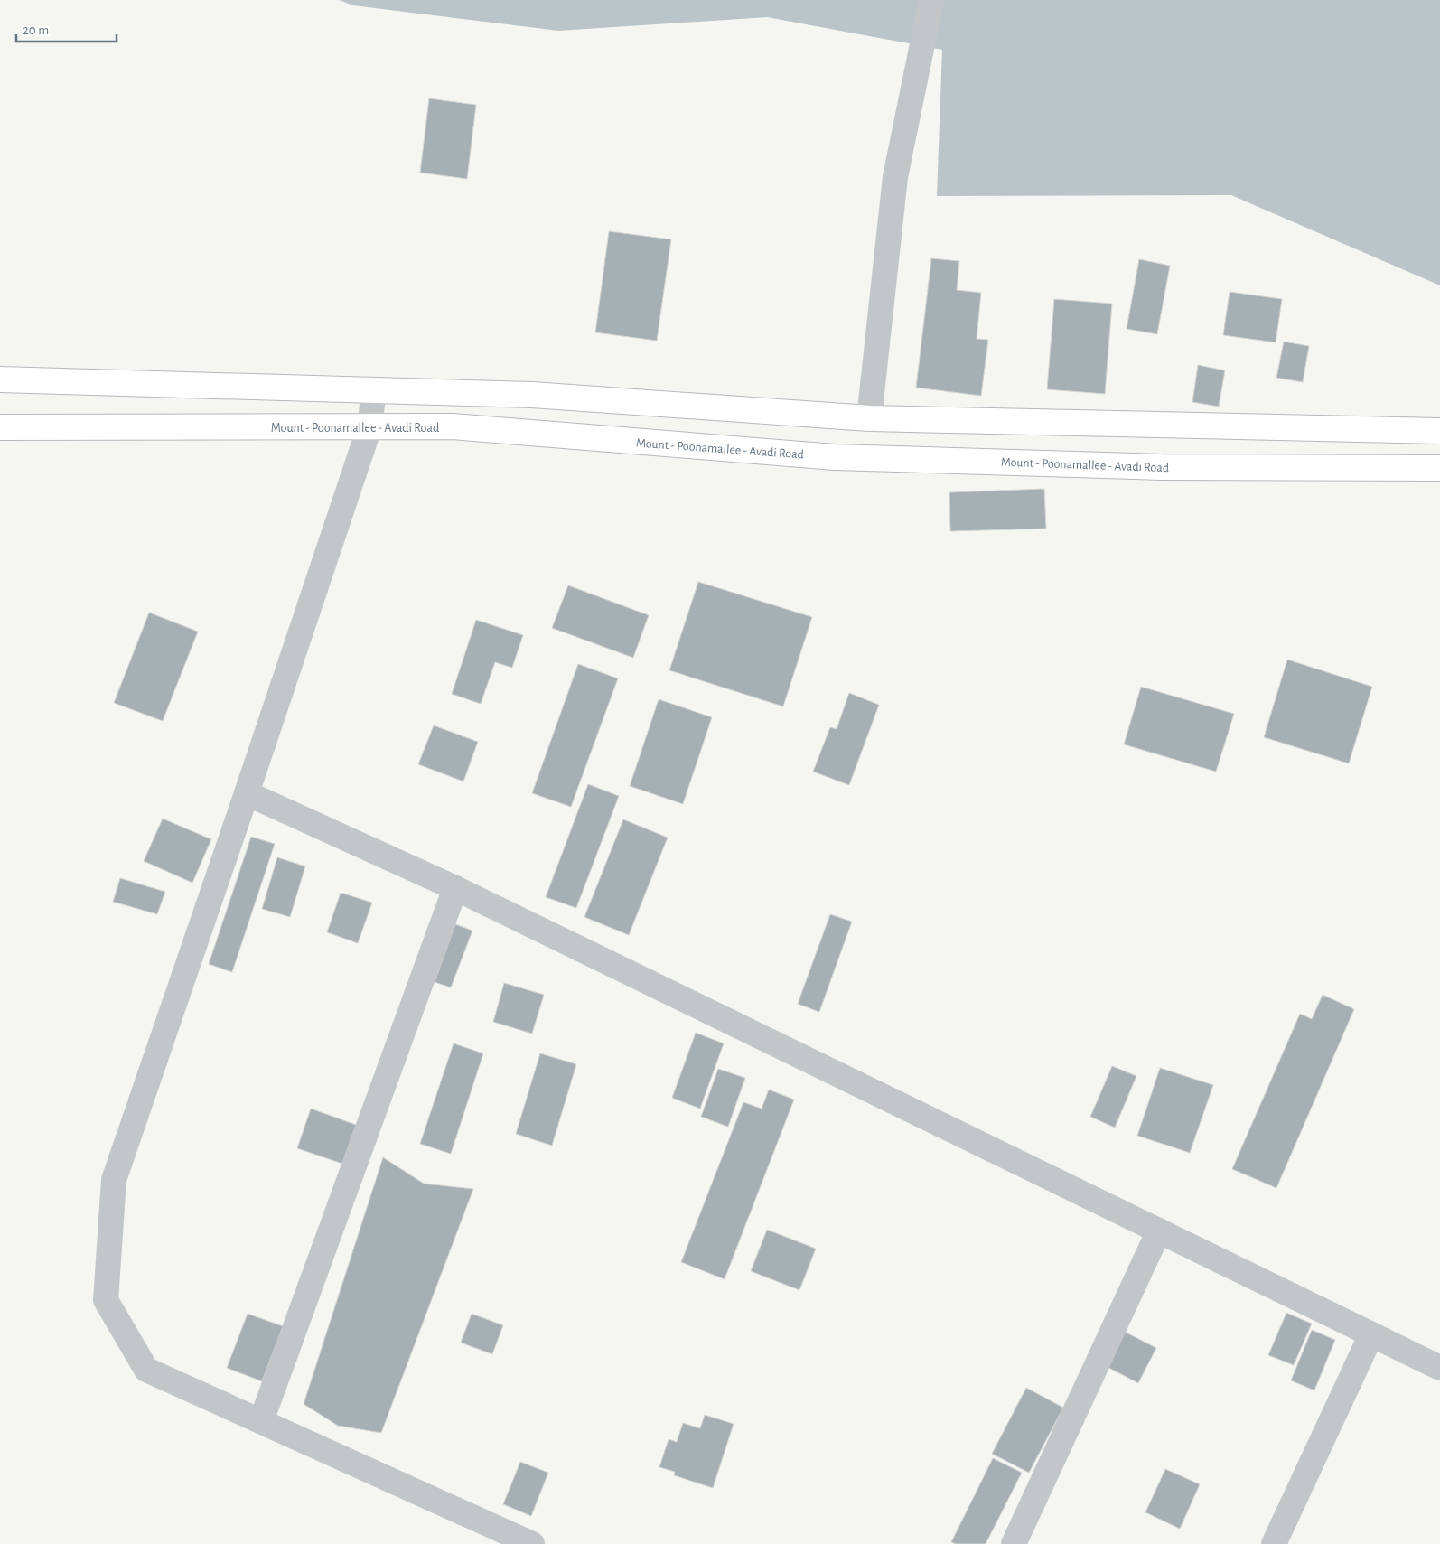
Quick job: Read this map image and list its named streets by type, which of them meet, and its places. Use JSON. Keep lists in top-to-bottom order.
{
  "streets": {
    "main road": ["Mount - Poonamallee - Avadi Road"]
  },
  "scale_bar": "20 m"
}
